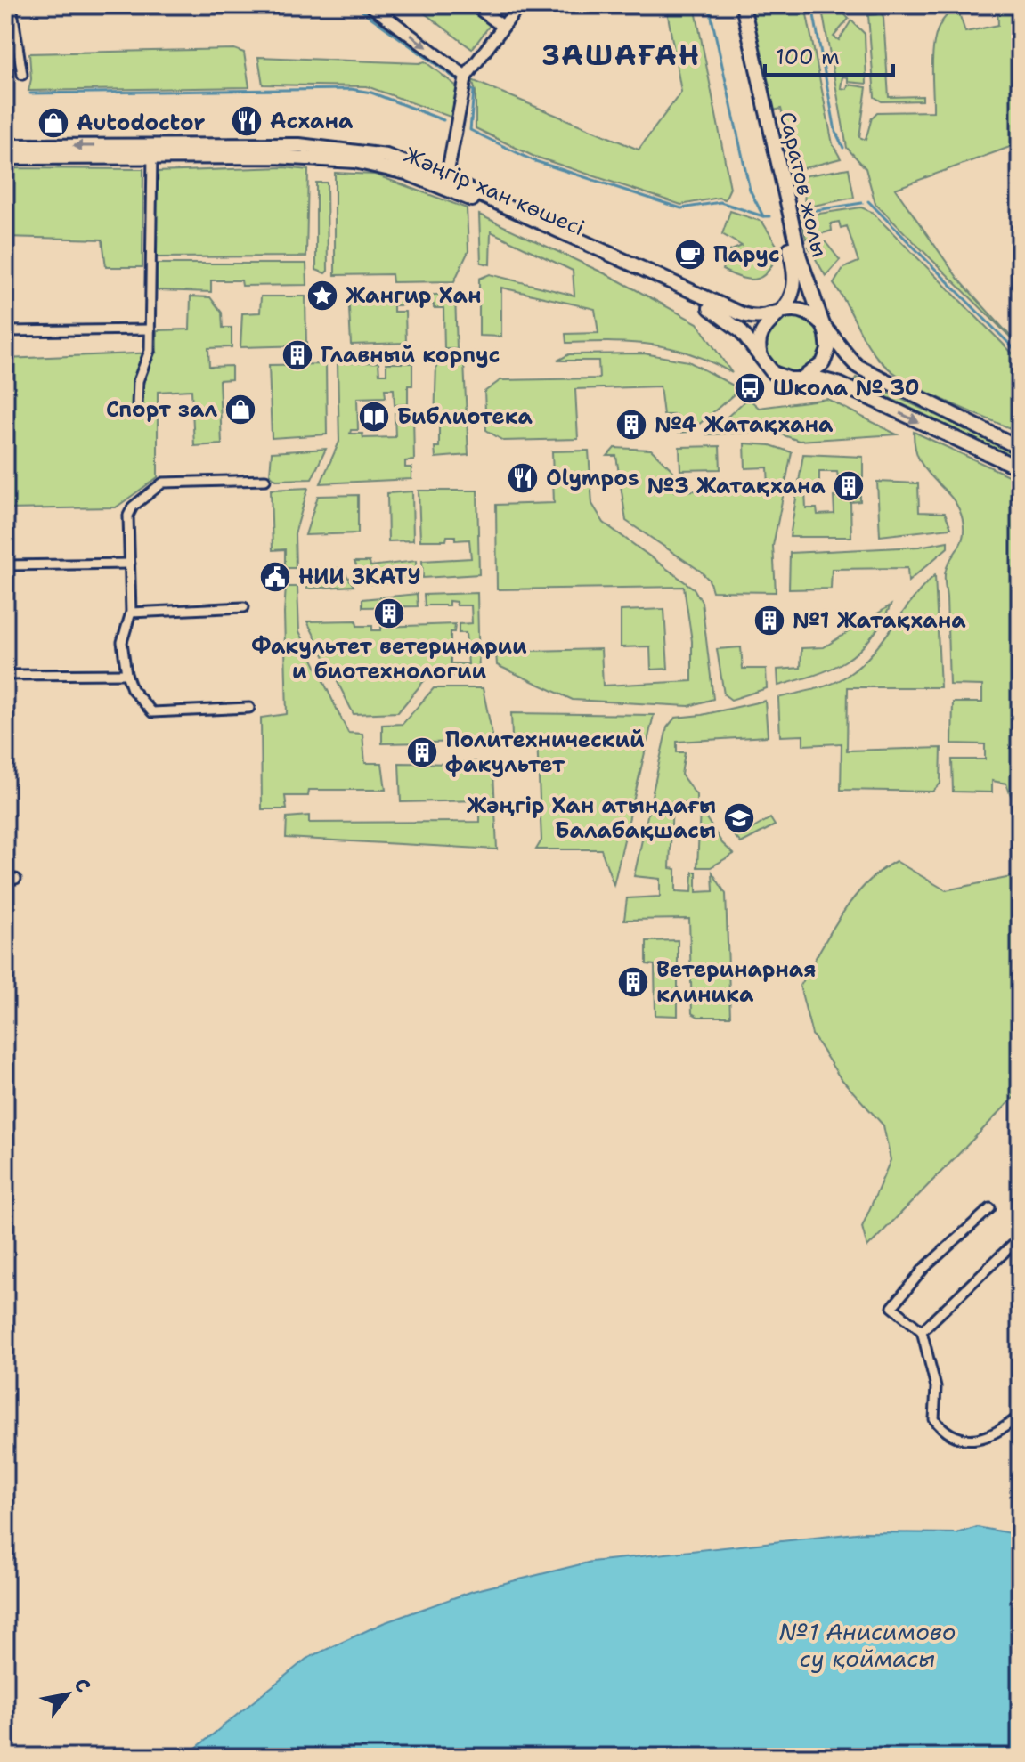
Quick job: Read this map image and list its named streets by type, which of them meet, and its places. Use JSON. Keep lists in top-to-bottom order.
{
  "streets": {
    "main road": ["Саратов жолы", "Жәңгір хан көшесі"]
  },
  "crossings": [
    ["Саратов жолы", "Жәңгір хан көшесі"]
  ],
  "districts": ["ЗАШАҒАН"],
  "water": ["№1 Анисимово су қоймасы"],
  "places": {
    "restaurant": ["Асхана", "Olympos"],
    "shop": ["Autodoctor", "Спорт зал"],
    "cafe": ["Парус"],
    "place": ["Жангир Хан"],
    "building": [
      "Главный корпус",
      "№4 Жатақхана",
      "№3 Жатақхана",
      "Факультет ветеринарии и биотехнологии",
      "№1 Жатақхана",
      "Политехнический факультет",
      "Ветеринарная клиника"
    ],
    "bus stop": ["Школа № 30"],
    "library": ["Библиотека"],
    "public building": ["НИИ ЗКАТУ"],
    "school or university": ["Жәңгір Хан атындағы Балабақшасы"]
  },
  "scale_bar": "100 m",
  "north": "top right"
}
